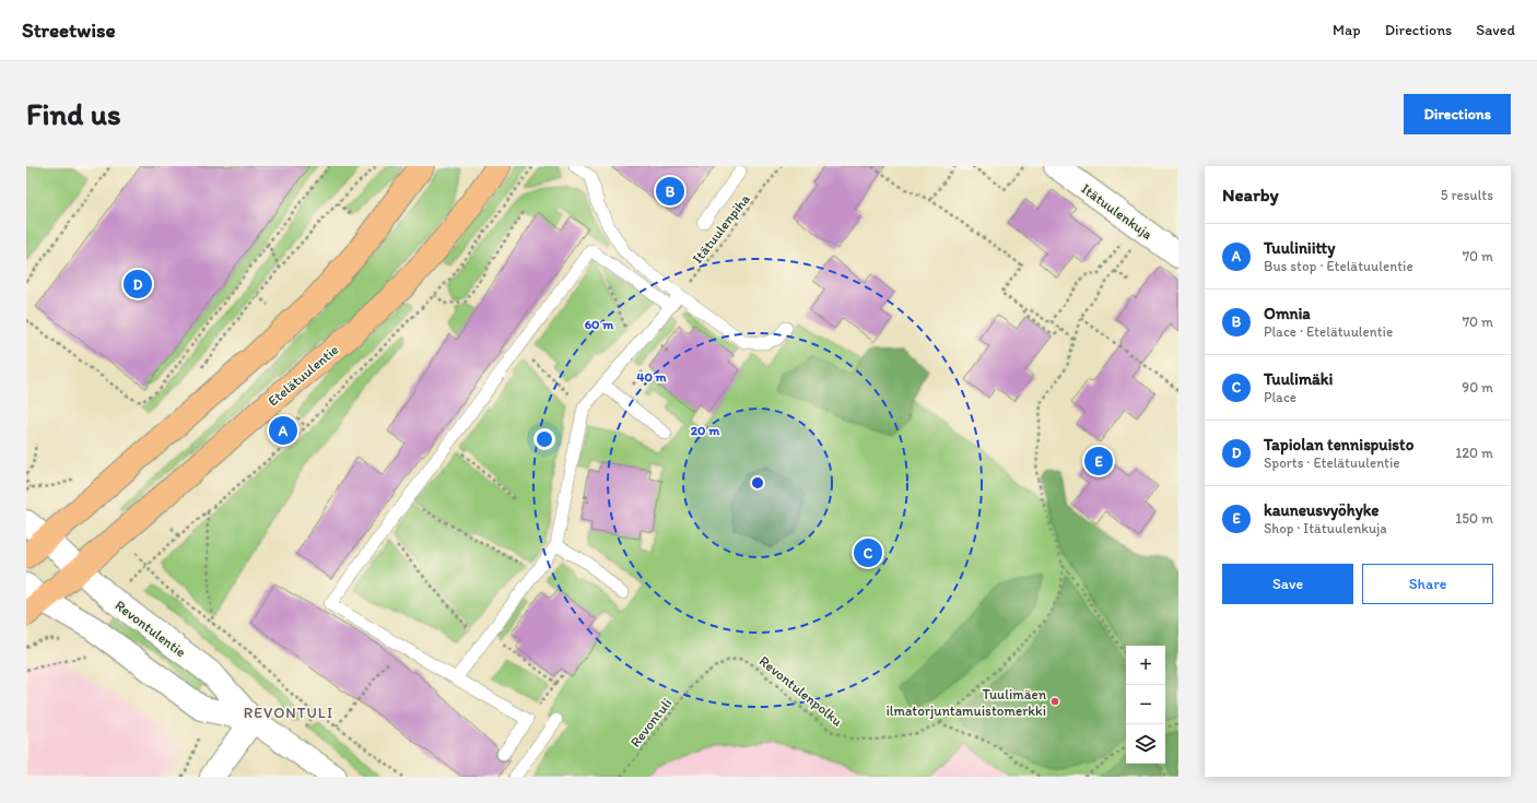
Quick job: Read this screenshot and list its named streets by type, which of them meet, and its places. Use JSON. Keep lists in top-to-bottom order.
{
  "streets": {
    "main road": ["Etelätuulentie"],
    "street": ["Itätuulenkuja", "Revontulentie"],
    "path": ["Itätuulenpiha", "Revontulenpolku", "Revontuli"]
  },
  "crossings": [
    ["Etelätuulentie", "Revontulentie"],
    ["Revontulenpolku", "Revontuli"]
  ],
  "districts": ["REVONTULI"],
  "places": ["Tuulimäen ilmatorjuntamuistomerkki"],
  "page": {
    "header": "Streetwise",
    "nav": ["Map", "Directions", "Saved"],
    "buttons": [
      "Directions",
      ["Save", "Share"]
    ],
    "title": "Find us",
    "heading": ["Nearby", "5 results"],
    "pins": [
      "B",
      "D",
      "A",
      "E",
      "C"
    ],
    "list": [
      {
        "mark": "A",
        "name": "Tuuliniitty",
        "note": "Bus stop · Etelätuulentie",
        "value": "70 m"
      },
      {
        "mark": "B",
        "name": "Omnia",
        "note": "Place · Etelätuulentie",
        "value": "70 m"
      },
      {
        "mark": "C",
        "name": "Tuulimäki",
        "note": "Place",
        "value": "90 m"
      },
      {
        "mark": "D",
        "name": "Tapiolan tennispuisto",
        "note": "Sports · Etelätuulentie",
        "value": "120 m"
      },
      {
        "mark": "E",
        "name": "kauneusvyöhyke",
        "note": "Shop · Itätuulenkuja",
        "value": "150 m"
      }
    ],
    "map_buttons": ["+", "−"]
  },
  "rings": ["60 m", "40 m", "20 m"]
}
